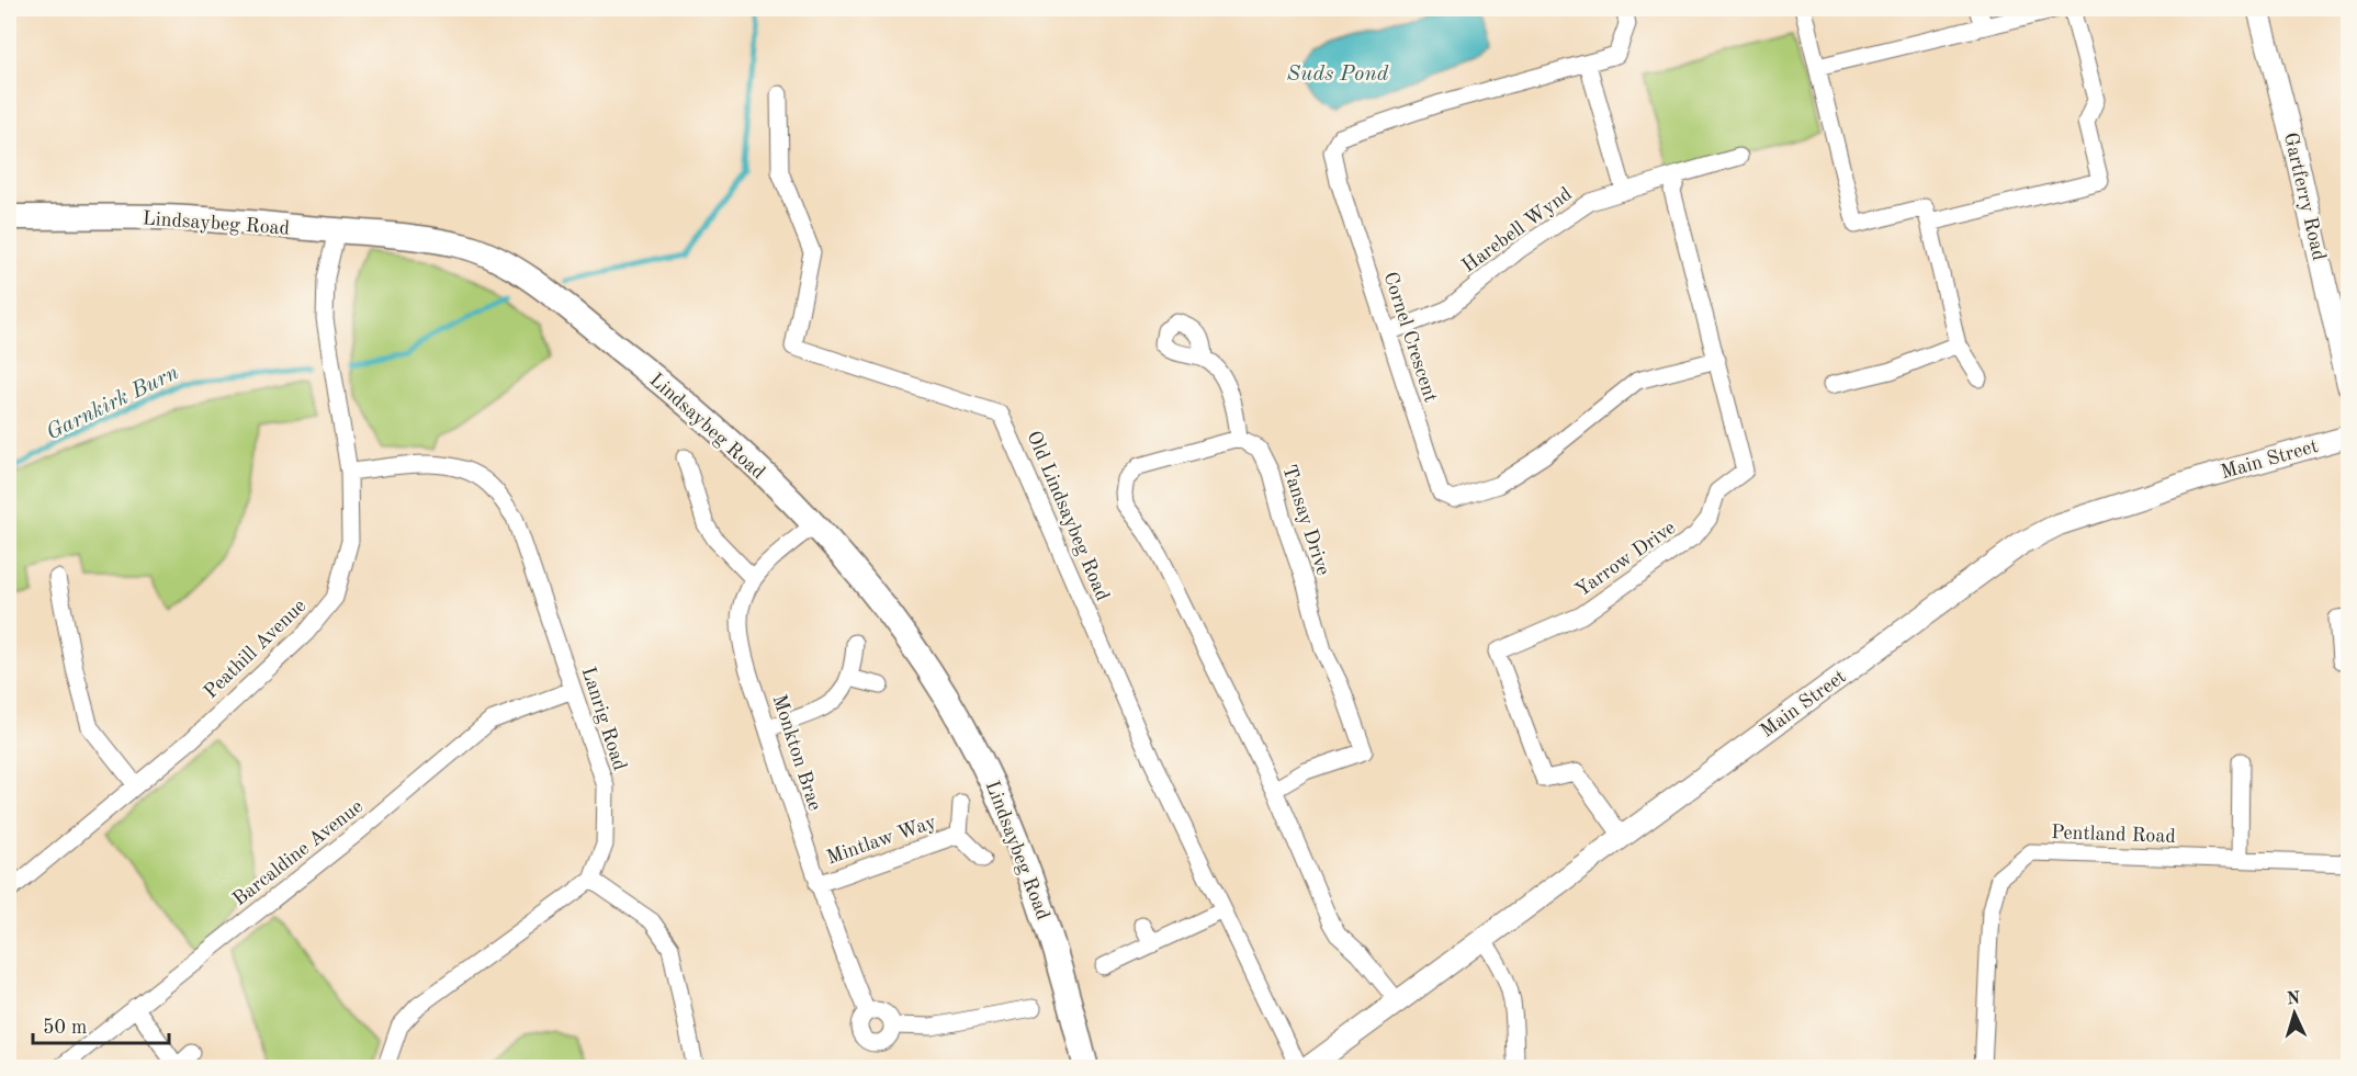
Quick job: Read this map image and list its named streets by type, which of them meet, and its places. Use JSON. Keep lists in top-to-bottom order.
{
  "streets": {
    "main road": ["Lindsaybeg Road"],
    "street": [
      "Gartferry Road",
      "Harebell Wynd",
      "Cornel Crescent",
      "Main Street",
      "Old Lindsaybeg Road",
      "Tansay Drive",
      "Yarrow Drive",
      "Peathill Avenue",
      "Lanrig Road",
      "Monkton Brae",
      "Pentland Road",
      "Mintlaw Way",
      "Barcaldine Avenue"
    ]
  },
  "crossings": [
    ["Lindsaybeg Road", "Peathill Avenue"],
    ["Lindsaybeg Road", "Monkton Brae"],
    ["Harebell Wynd", "Cornel Crescent"],
    ["Harebell Wynd", "Yarrow Drive"],
    ["Cornel Crescent", "Yarrow Drive"],
    ["Main Street", "Yarrow Drive"],
    ["Peathill Avenue", "Lanrig Road"],
    ["Lanrig Road", "Barcaldine Avenue"],
    ["Monkton Brae", "Mintlaw Way"]
  ],
  "water": ["Suds Pond", "Garnkirk Burn"],
  "scale_bar": "50 m",
  "north": "top"
}
